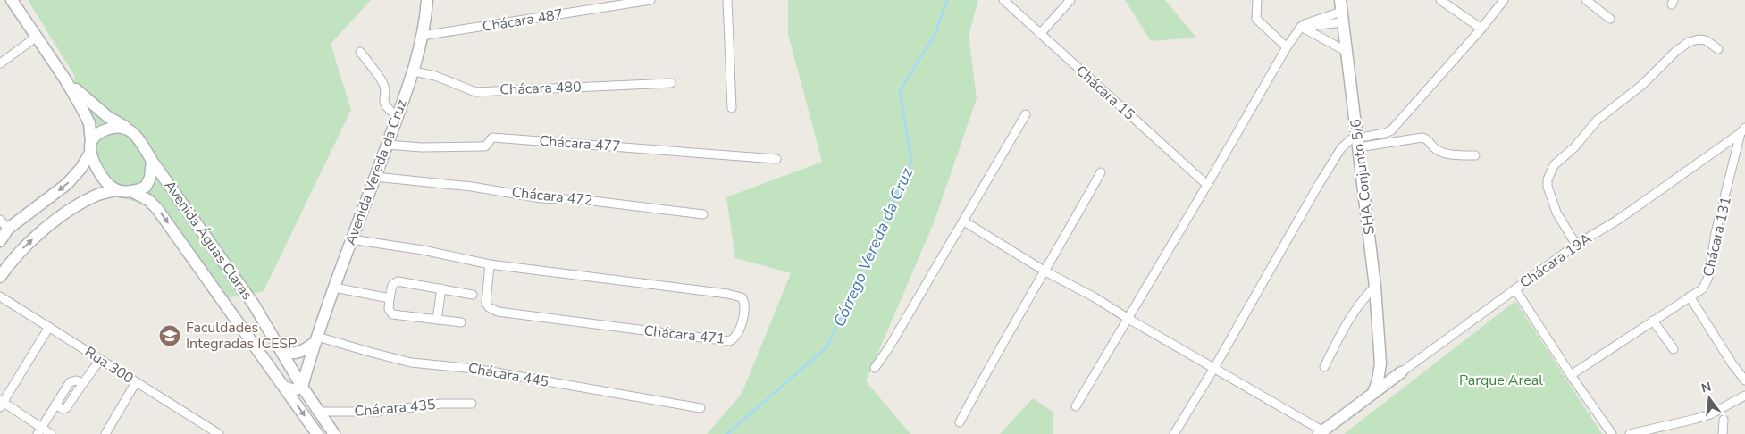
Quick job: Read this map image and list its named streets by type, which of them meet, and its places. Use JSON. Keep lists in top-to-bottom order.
{
  "streets": {
    "main road": [
      "Avenida Vereda da Cruz",
      "SHA Conjunto 5/6",
      "Avenida Águas Claras",
      "Chácara 19A"
    ],
    "street": [
      "Chácara 487",
      "Chácara 480",
      "Chácara 15",
      "Chácara 477",
      "Chácara 472",
      "Chácara 131",
      "Chácara 471",
      "Rua 300",
      "Chácara 445",
      "Chácara 435"
    ]
  },
  "crossings": [
    ["Chácara 487", "Avenida Vereda da Cruz"],
    ["Chácara 480", "Avenida Vereda da Cruz"],
    ["Chácara 477", "Avenida Vereda da Cruz"],
    ["Avenida Vereda da Cruz", "Chácara 472"],
    ["Avenida Vereda da Cruz", "Avenida Águas Claras"],
    ["Avenida Vereda da Cruz", "Chácara 471"],
    ["Avenida Vereda da Cruz", "Chácara 445"],
    ["SHA Conjunto 5/6", "Chácara 19A"],
    ["Chácara 131", "Chácara 19A"],
    ["Avenida Águas Claras", "Chácara 435"]
  ],
  "water": ["Córrego Vereda da Cruz"],
  "parks": ["Parque Areal"],
  "places": {
    "school or university": ["Faculdades Integradas ICESP"]
  },
  "north": "top"
}
